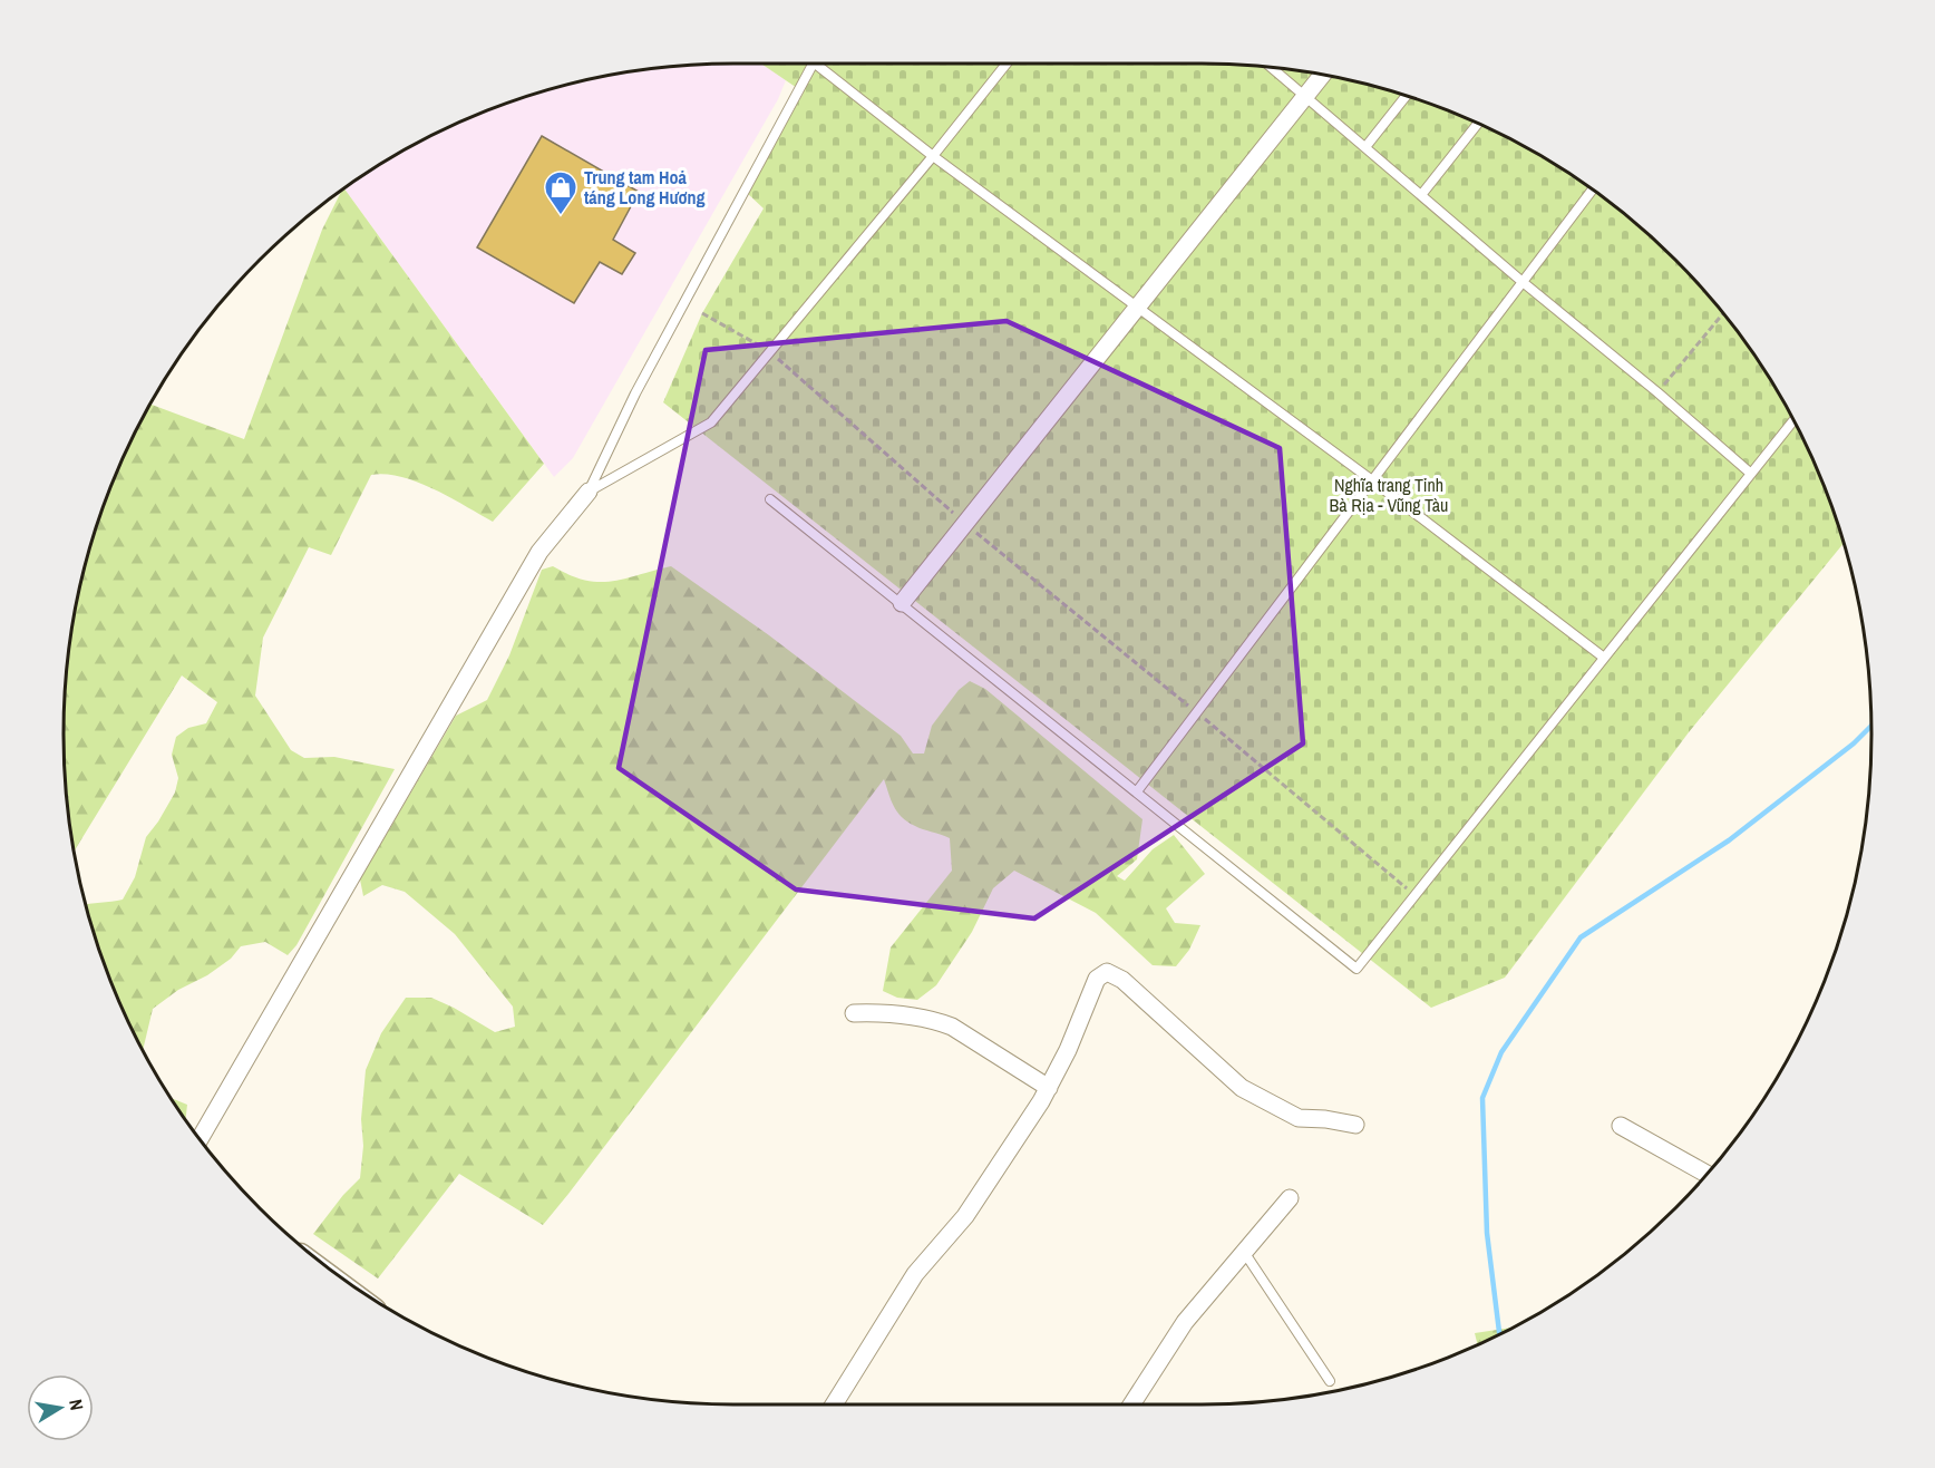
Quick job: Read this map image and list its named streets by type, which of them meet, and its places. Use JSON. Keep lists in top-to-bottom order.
{
  "parks": ["Nghĩa trang Tỉnh Bà Rịa - Vũng Tàu"],
  "places": {
    "shop": ["Trung tam Hoả táng Long Hương"]
  },
  "north": "right"
}
